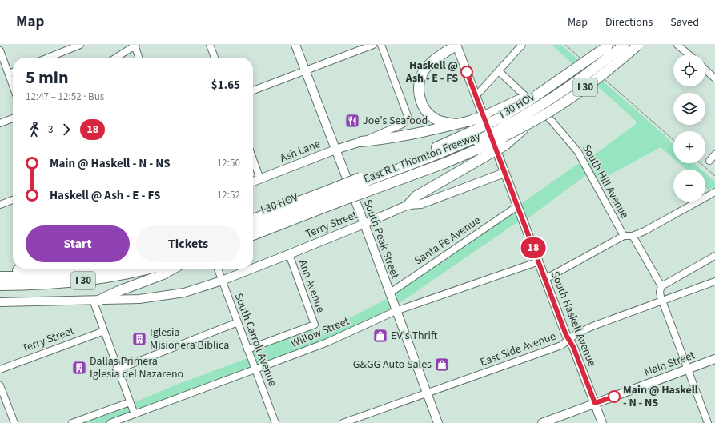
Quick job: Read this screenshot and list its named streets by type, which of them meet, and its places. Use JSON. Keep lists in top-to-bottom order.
{
  "streets": {
    "highway": ["I 30", "I 30 HOV", "East R L Thornton Freeway"],
    "main road": [
      "Ash Lane",
      "Terry Street",
      "South Peak Street",
      "South Haskell Avenue",
      "Main Street"
    ],
    "street": [
      "South Hill Avenue",
      "Santa Fe Avenue",
      "Ann Avenue",
      "Willow Street",
      "South Carroll Avenue",
      "East Side Avenue"
    ]
  },
  "crossings": [
    ["I 30", "I 30 HOV"],
    ["I 30", "East R L Thornton Freeway"],
    ["I 30 HOV", "East R L Thornton Freeway"],
    ["Ash Lane", "South Peak Street"],
    ["Terry Street", "South Peak Street"],
    ["Terry Street", "Ann Avenue"],
    ["Terry Street", "South Haskell Avenue"],
    ["Terry Street", "South Carroll Avenue"],
    ["South Peak Street", "Santa Fe Avenue"],
    ["South Peak Street", "Willow Street"],
    ["South Peak Street", "East Side Avenue"],
    ["Santa Fe Avenue", "South Haskell Avenue"],
    ["Ann Avenue", "South Carroll Avenue"],
    ["South Haskell Avenue", "Willow Street"],
    ["South Haskell Avenue", "East Side Avenue"],
    ["South Haskell Avenue", "Main Street"],
    ["Willow Street", "South Carroll Avenue"]
  ],
  "places": {
    "other": ["Haskell @ Ash - E - FS", "Main @ Haskell - N - NS"],
    "restaurant": ["Joe's Seafood"],
    "shop": ["EV's Thrift", "G&GG Auto Sales"],
    "building": ["Iglesia Misionera Biblica", "Dallas Primera Iglesia del Nazareno"]
  },
  "lines": ["bus line 18"],
  "page": {
    "header": "Map",
    "nav": ["Map", "Directions", "Saved"],
    "on_map": "18",
    "map_buttons": ["+", "−"],
    "heading": ["5 min", "12:47 – 12:52 · Bus", "$1.65"],
    "legs": ["3", "18"],
    "list": [
      {
        "name": "Main @ Haskell - N - NS",
        "value": "12:50"
      },
      {
        "name": "Haskell @ Ash - E - FS",
        "value": "12:52"
      }
    ],
    "buttons": ["Start", "Tickets"]
  }
}
